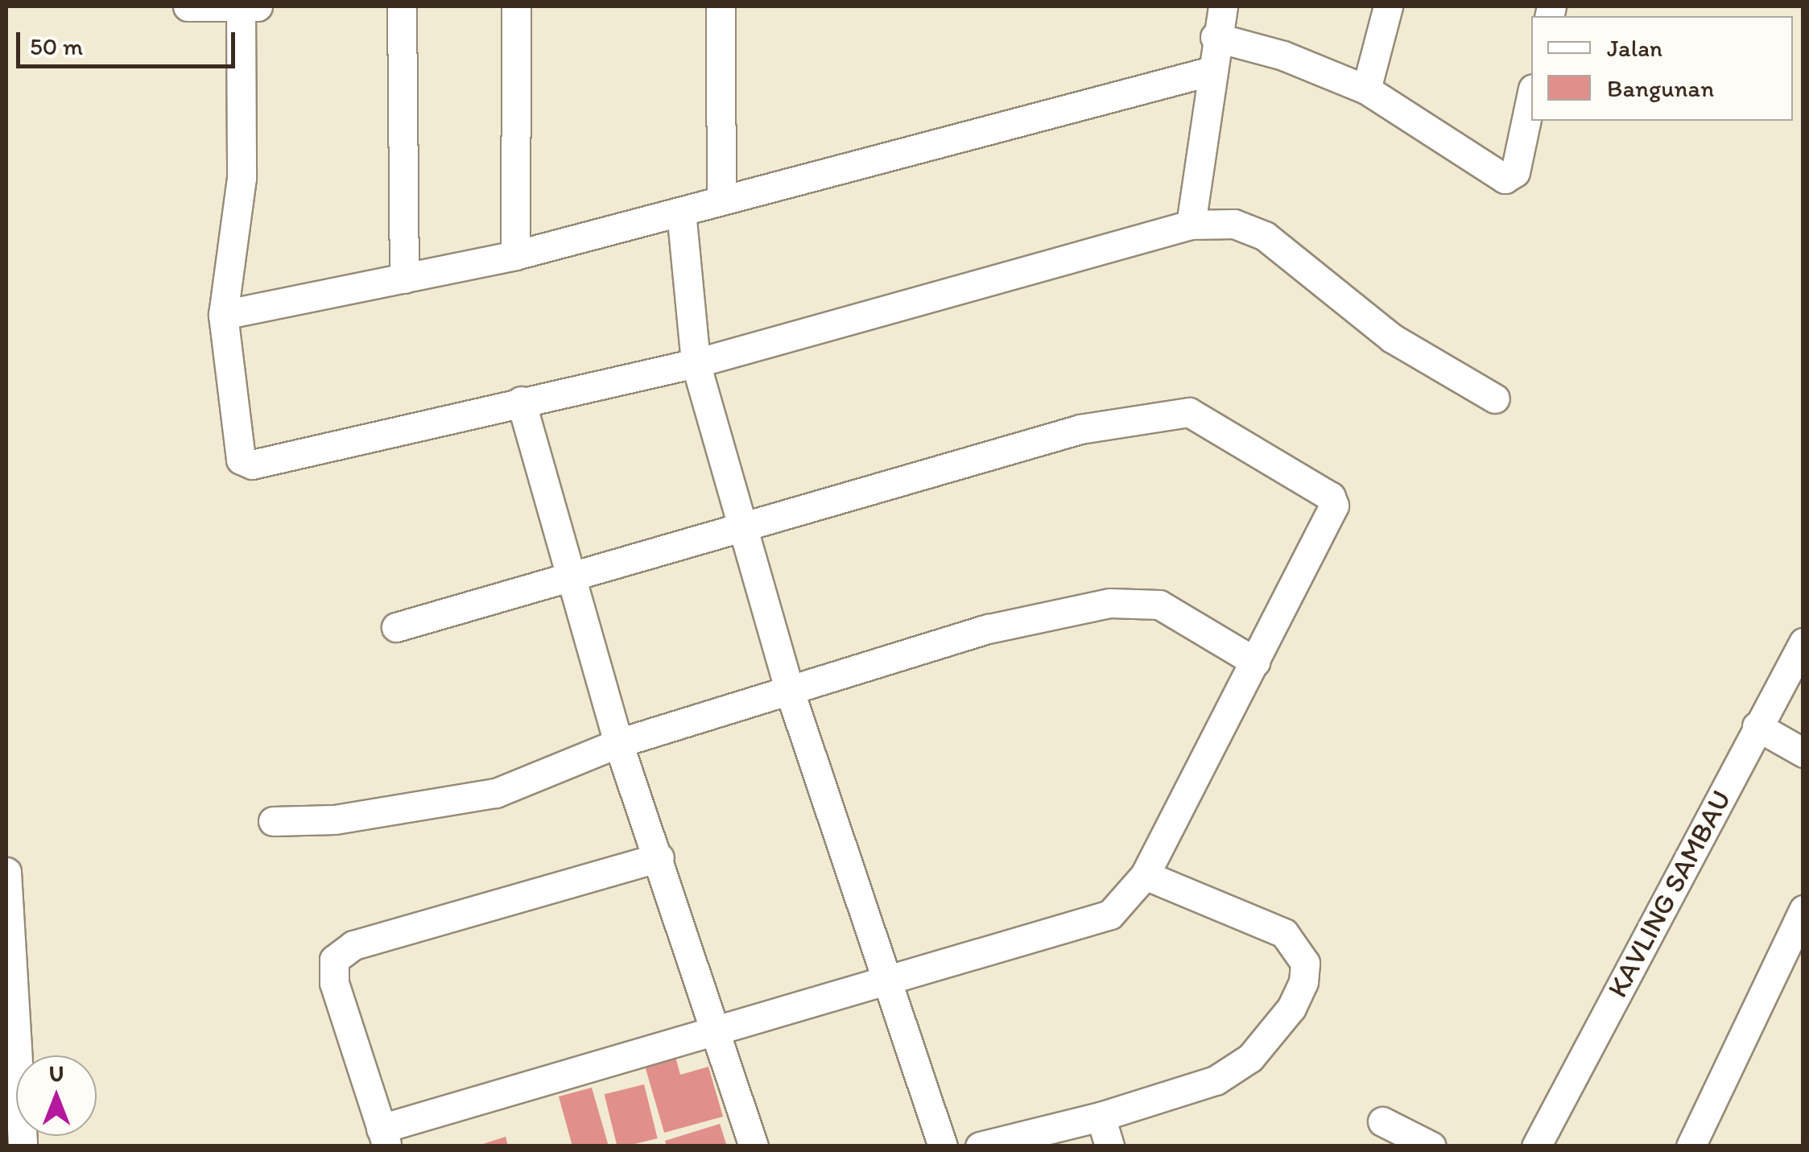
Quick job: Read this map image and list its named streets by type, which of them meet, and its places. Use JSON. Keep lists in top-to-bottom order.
{
  "streets": {
    "street": ["KAVLING SAMBAU"]
  },
  "legend": ["Jalan", "Bangunan"],
  "scale_bar": "50 m",
  "north": "top"
}
